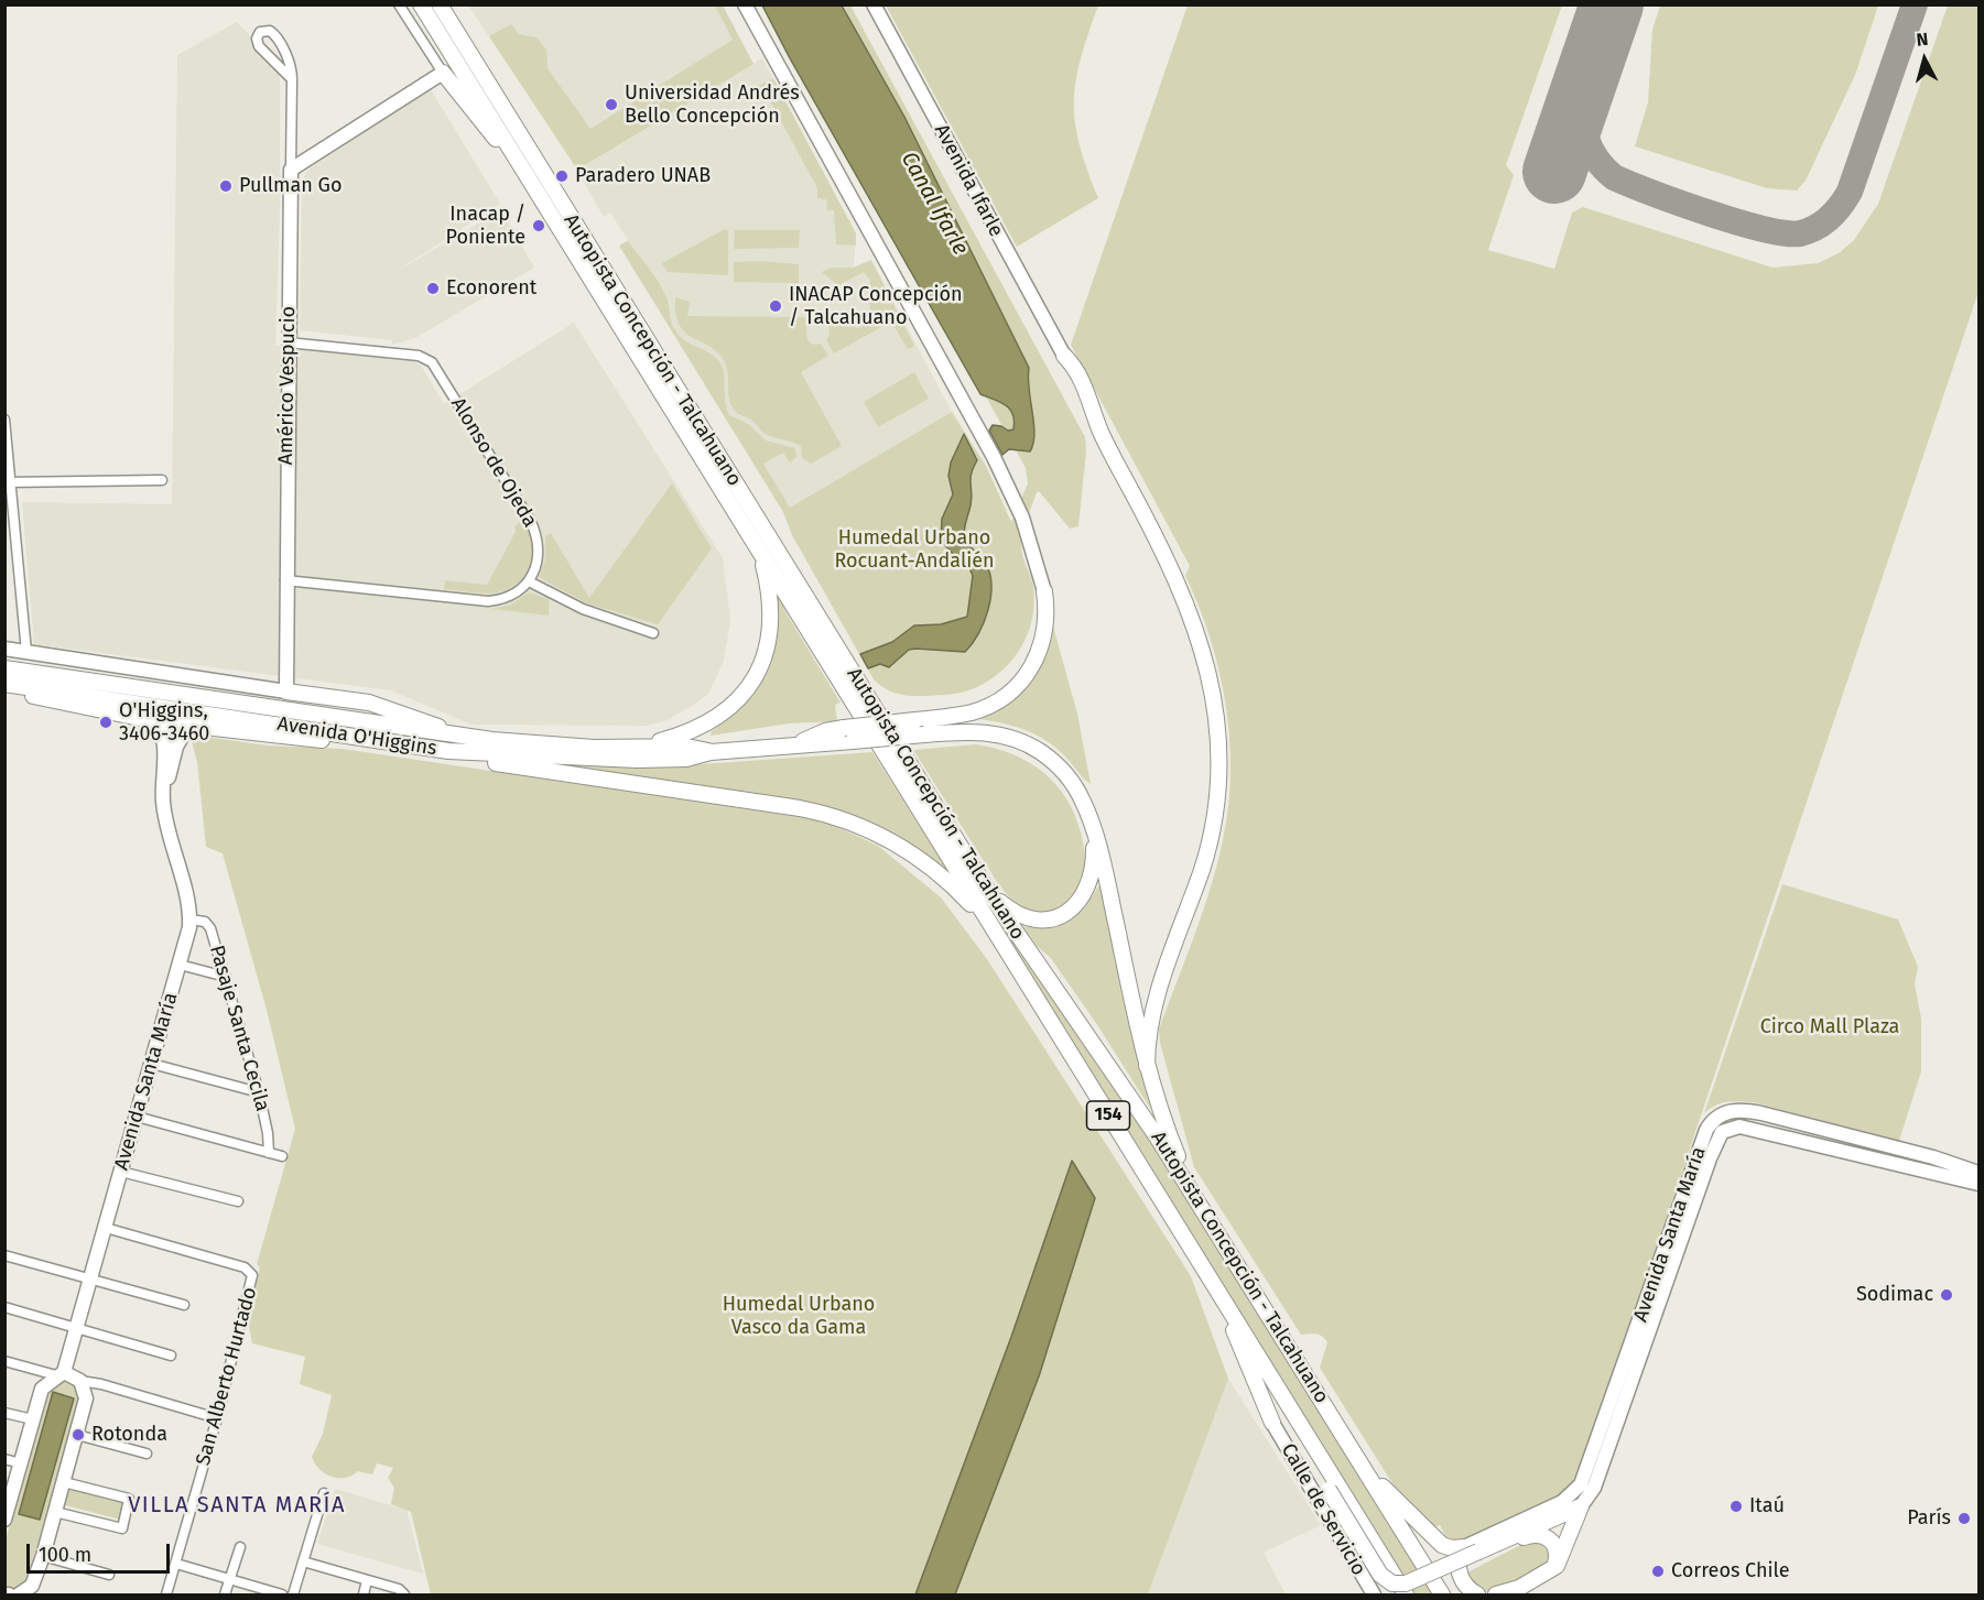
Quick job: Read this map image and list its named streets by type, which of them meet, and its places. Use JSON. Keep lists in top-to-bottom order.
{
  "streets": {
    "main road": ["Autopista Concepción - Talcahuano", "Avenida O'Higgins", "154"],
    "street": [
      "Avenida Ifarle",
      "Américo Vespucio",
      "Alonso de Ojeda",
      "Pasaje Santa Cecila",
      "Avenida Santa María",
      "San Alberto Hurtado",
      "Calle de Servicio"
    ]
  },
  "crossings": [
    ["Américo Vespucio", "Alonso de Ojeda"],
    ["Américo Vespucio", "Avenida O'Higgins"],
    ["Pasaje Santa Cecila", "Avenida Santa María"],
    ["Avenida Santa María", "San Alberto Hurtado"]
  ],
  "districts": ["VILLA SANTA MARÍA"],
  "water": ["Canal Ifarle"],
  "parks": ["Humedal Urbano Rocuant-Andalién", "Circo Mall Plaza", "Humedal Urbano Vasco da Gama"],
  "places": [
    "Universidad Andrés Bello Concepción",
    "Paradero UNAB",
    "Pullman Go",
    "Inacap / Poniente",
    "Econorent",
    "INACAP Concepción / Talcahuano",
    "O'Higgins, 3406-3460",
    "Sodimac",
    "Rotonda",
    "Itaú",
    "París",
    "Correos Chile"
  ],
  "scale_bar": "100 m",
  "north": "top"
}
